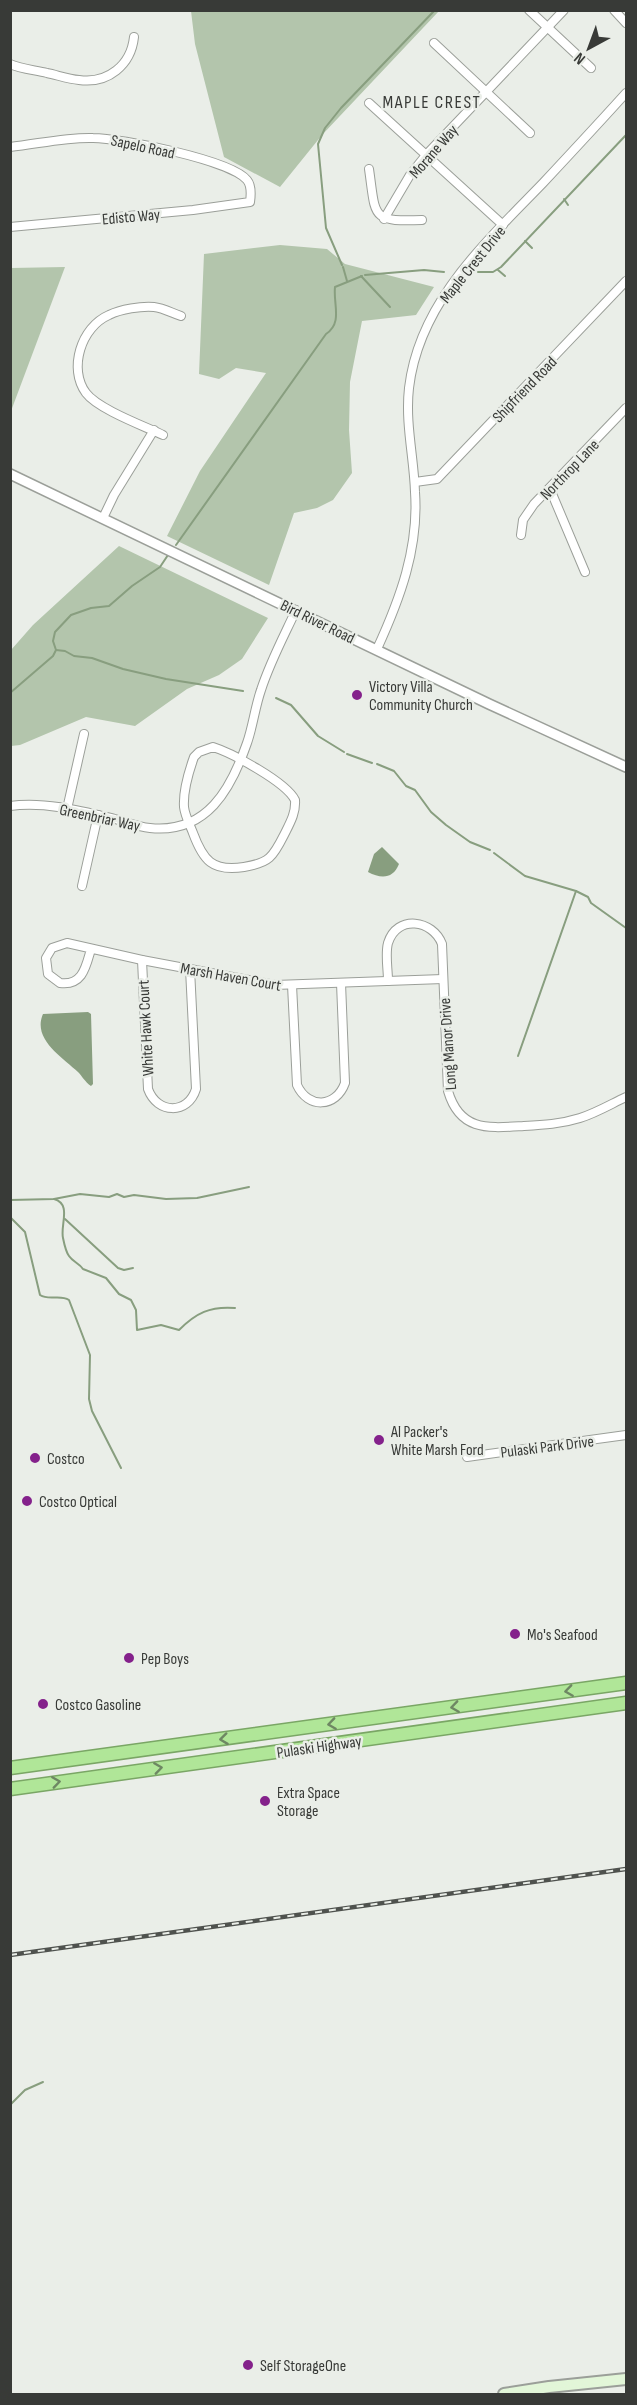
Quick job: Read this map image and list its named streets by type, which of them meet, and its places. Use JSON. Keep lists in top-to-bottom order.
{
  "streets": {
    "highway": ["Pulaski Highway"],
    "street": [
      "Sapelo Road",
      "Morane Way",
      "Edisto Way",
      "Maple Crest Drive",
      "Shipfriend Road",
      "Northrop Lane",
      "Bird River Road",
      "Greenbriar Way",
      "Marsh Haven Court",
      "White Hawk Court",
      "Long Manor Drive",
      "Pulaski Park Drive"
    ]
  },
  "crossings": [
    ["Sapelo Road", "Edisto Way"],
    ["Maple Crest Drive", "Shipfriend Road"],
    ["Maple Crest Drive", "Bird River Road"],
    ["Bird River Road", "Greenbriar Way"],
    ["Marsh Haven Court", "White Hawk Court"],
    ["Marsh Haven Court", "Long Manor Drive"]
  ],
  "districts": ["MAPLE CREST"],
  "places": [
    "Victory Villa Community Church",
    "Al Packer's White Marsh Ford",
    "Costco",
    "Costco Optical",
    "Mo's Seafood",
    "Pep Boys",
    "Costco Gasoline",
    "Extra Space Storage",
    "Self StorageOne"
  ],
  "north": "bottom left"
}
